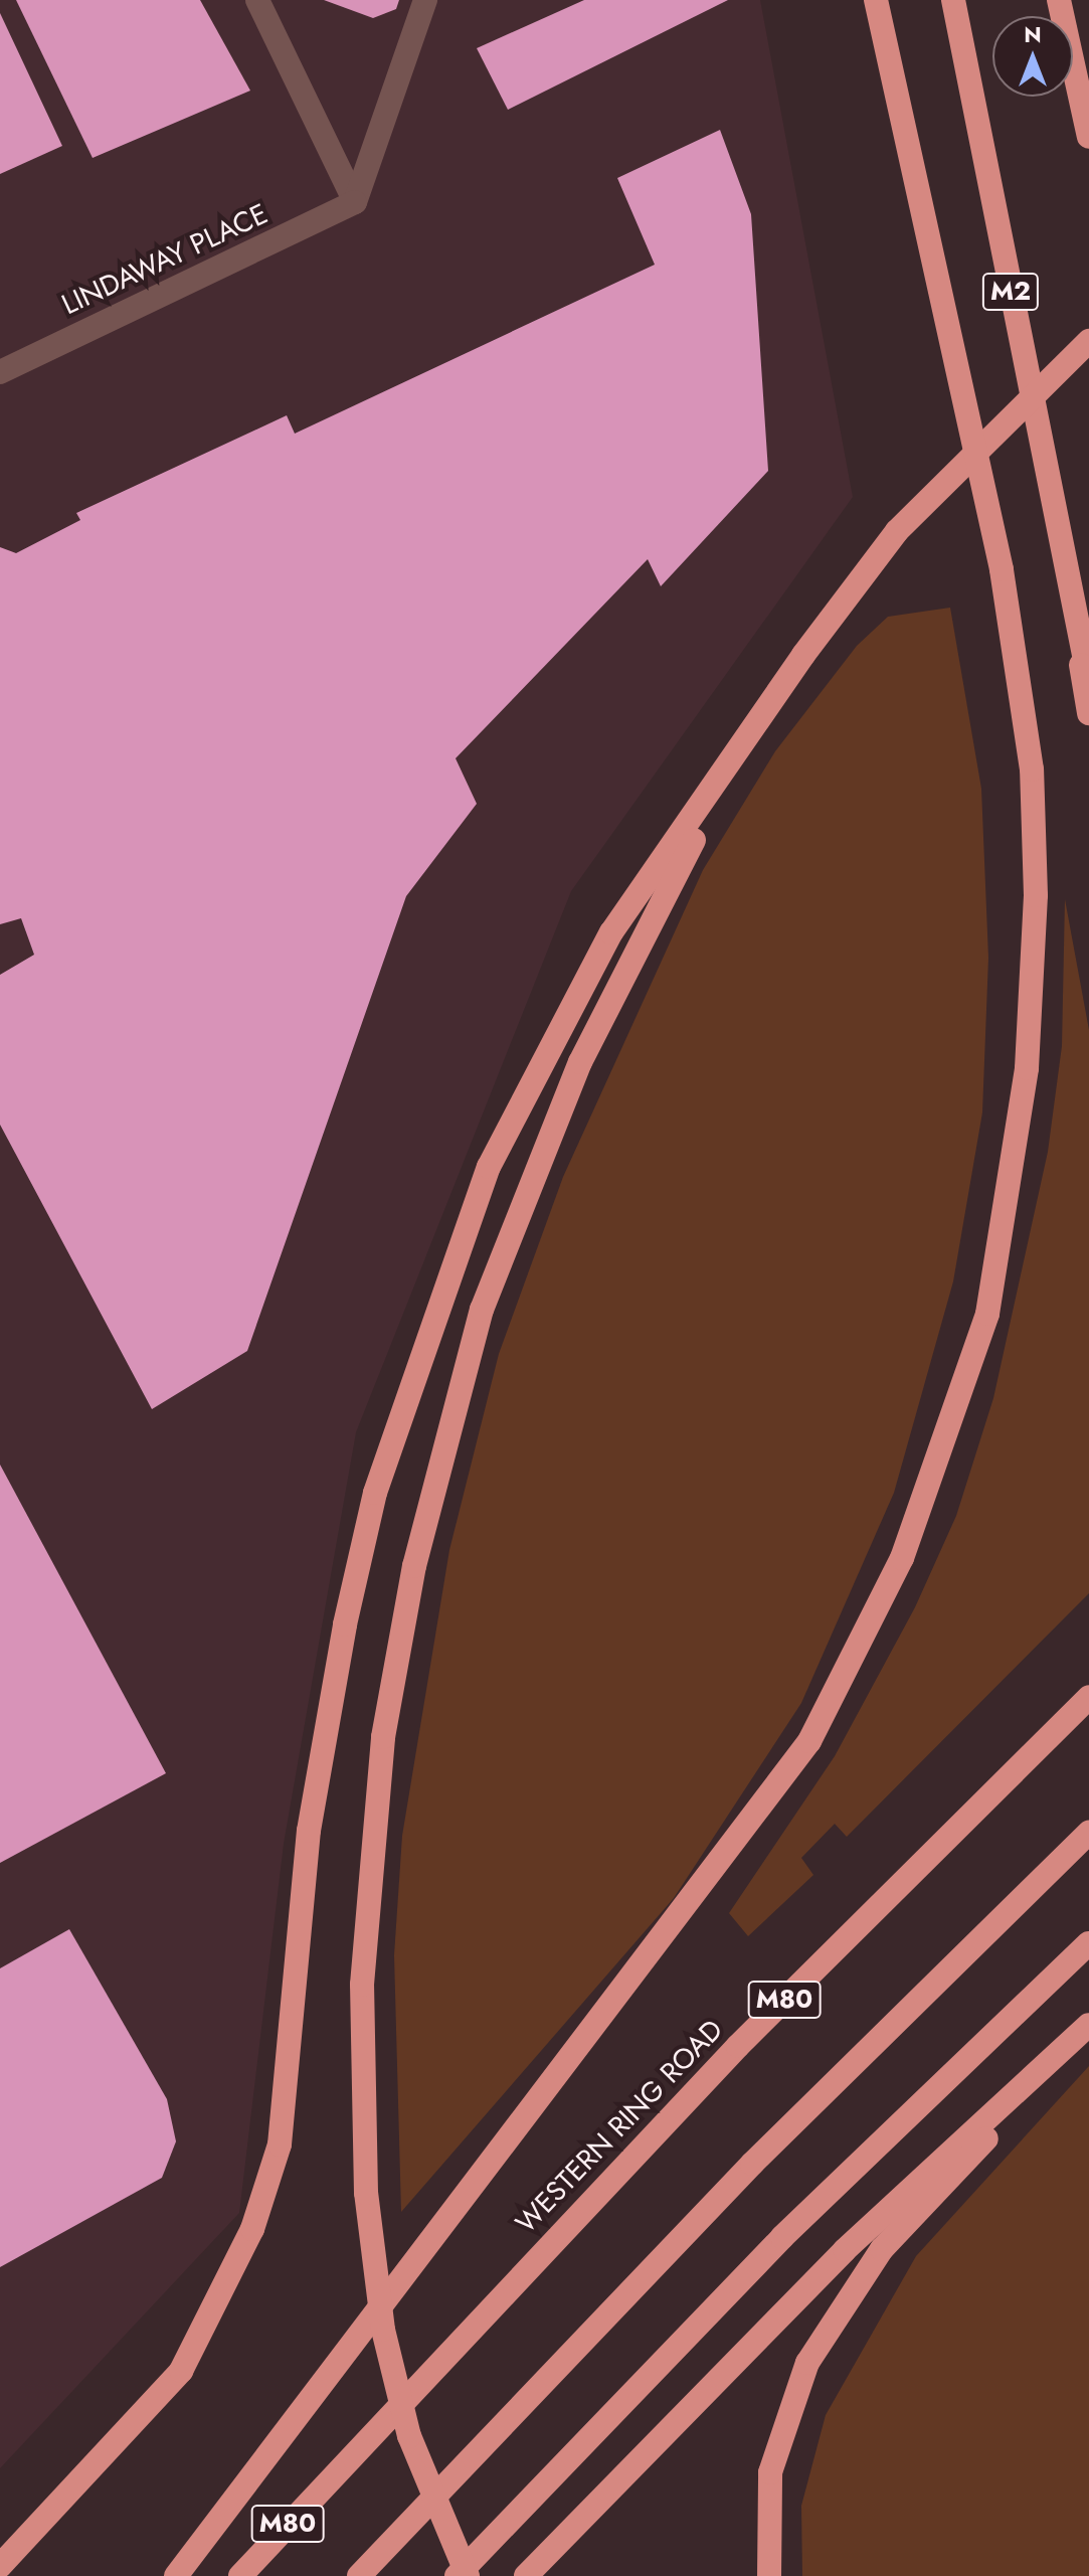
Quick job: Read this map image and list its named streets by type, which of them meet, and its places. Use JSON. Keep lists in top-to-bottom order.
{
  "streets": {
    "highway": ["M2", "M80", "WESTERN RING ROAD"],
    "street": ["LINDAWAY PLACE"]
  },
  "north": "top"
}
